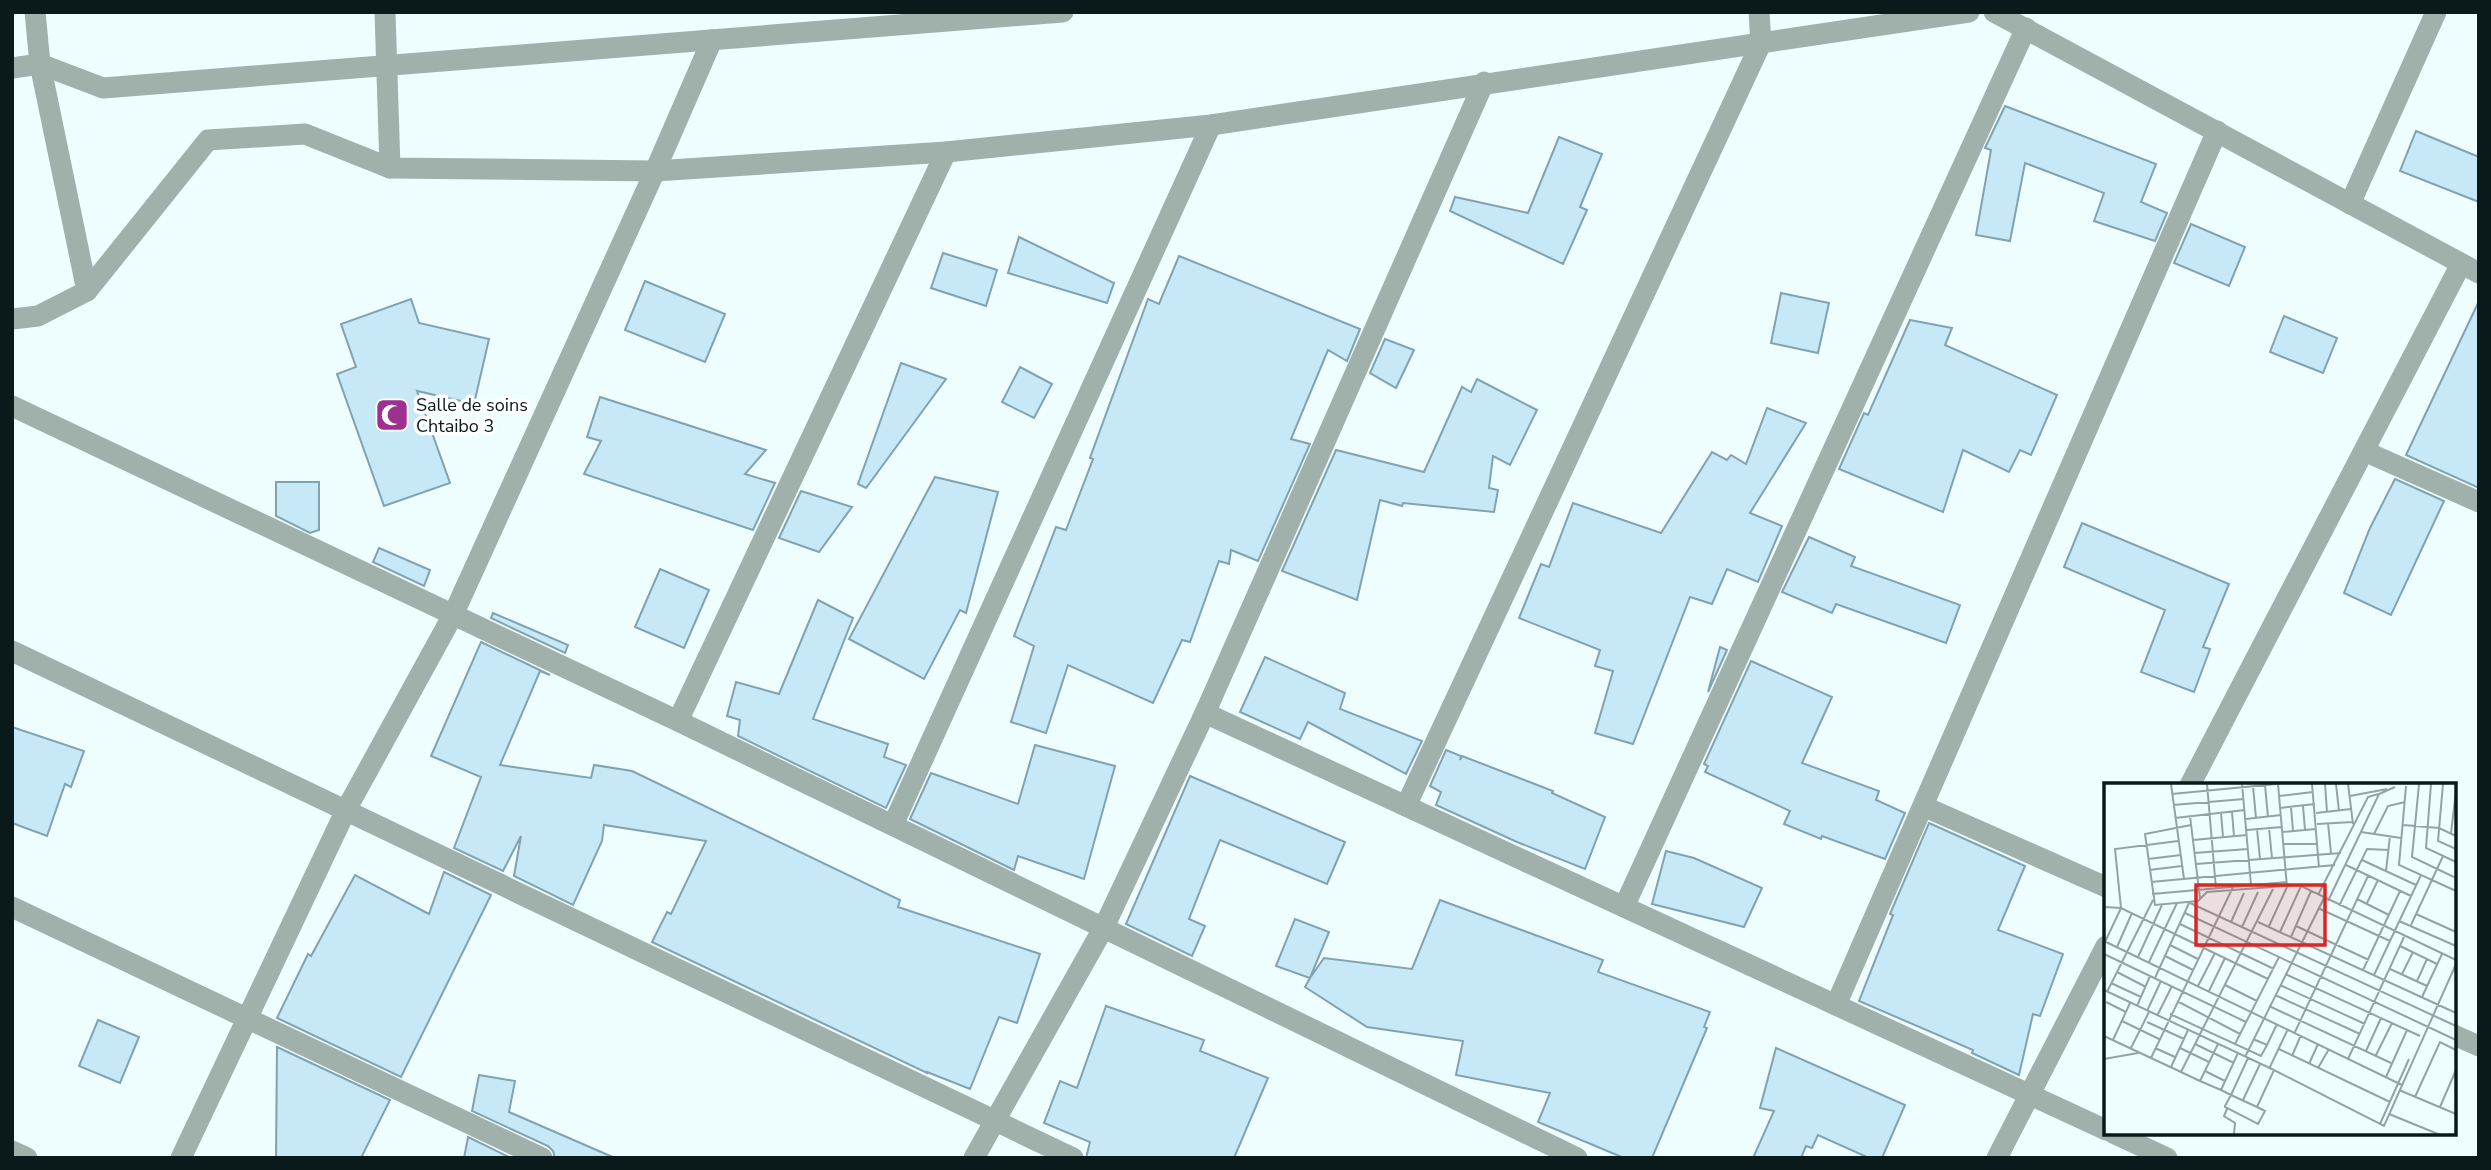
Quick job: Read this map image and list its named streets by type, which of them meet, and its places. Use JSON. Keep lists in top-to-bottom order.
{
  "places": {
    "mosque": ["Salle de soins Chtaibo 3"]
  }
}
